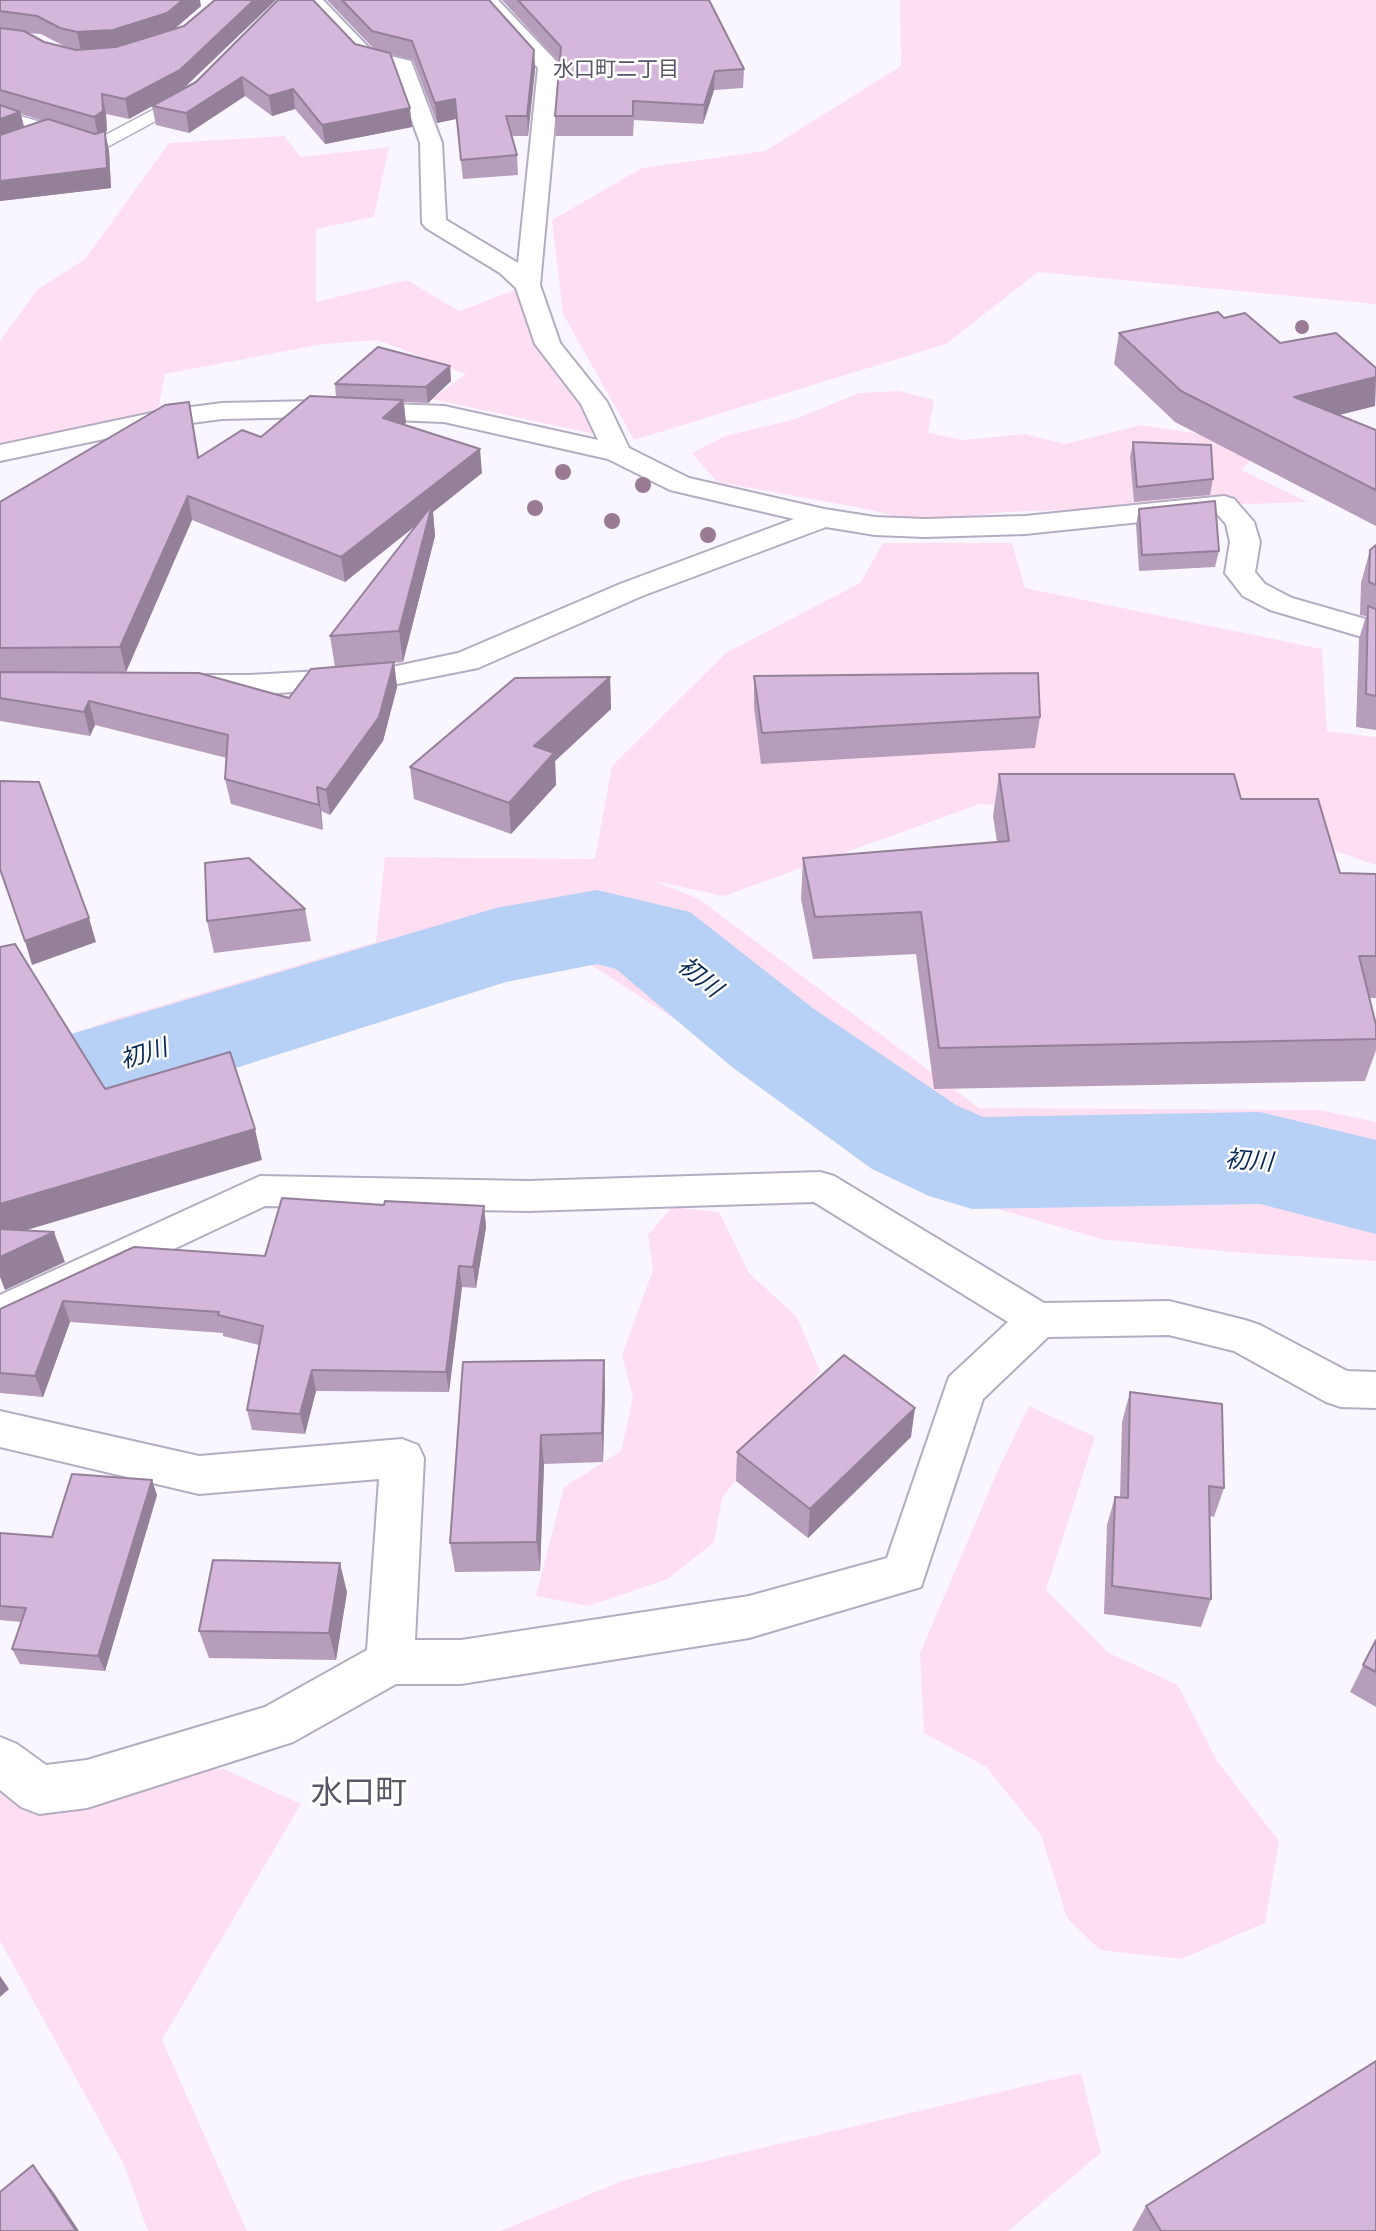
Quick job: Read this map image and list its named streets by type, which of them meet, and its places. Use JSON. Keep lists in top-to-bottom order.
{
  "districts": ["水口町二丁目", "水口町"],
  "water": ["初川"]
}
